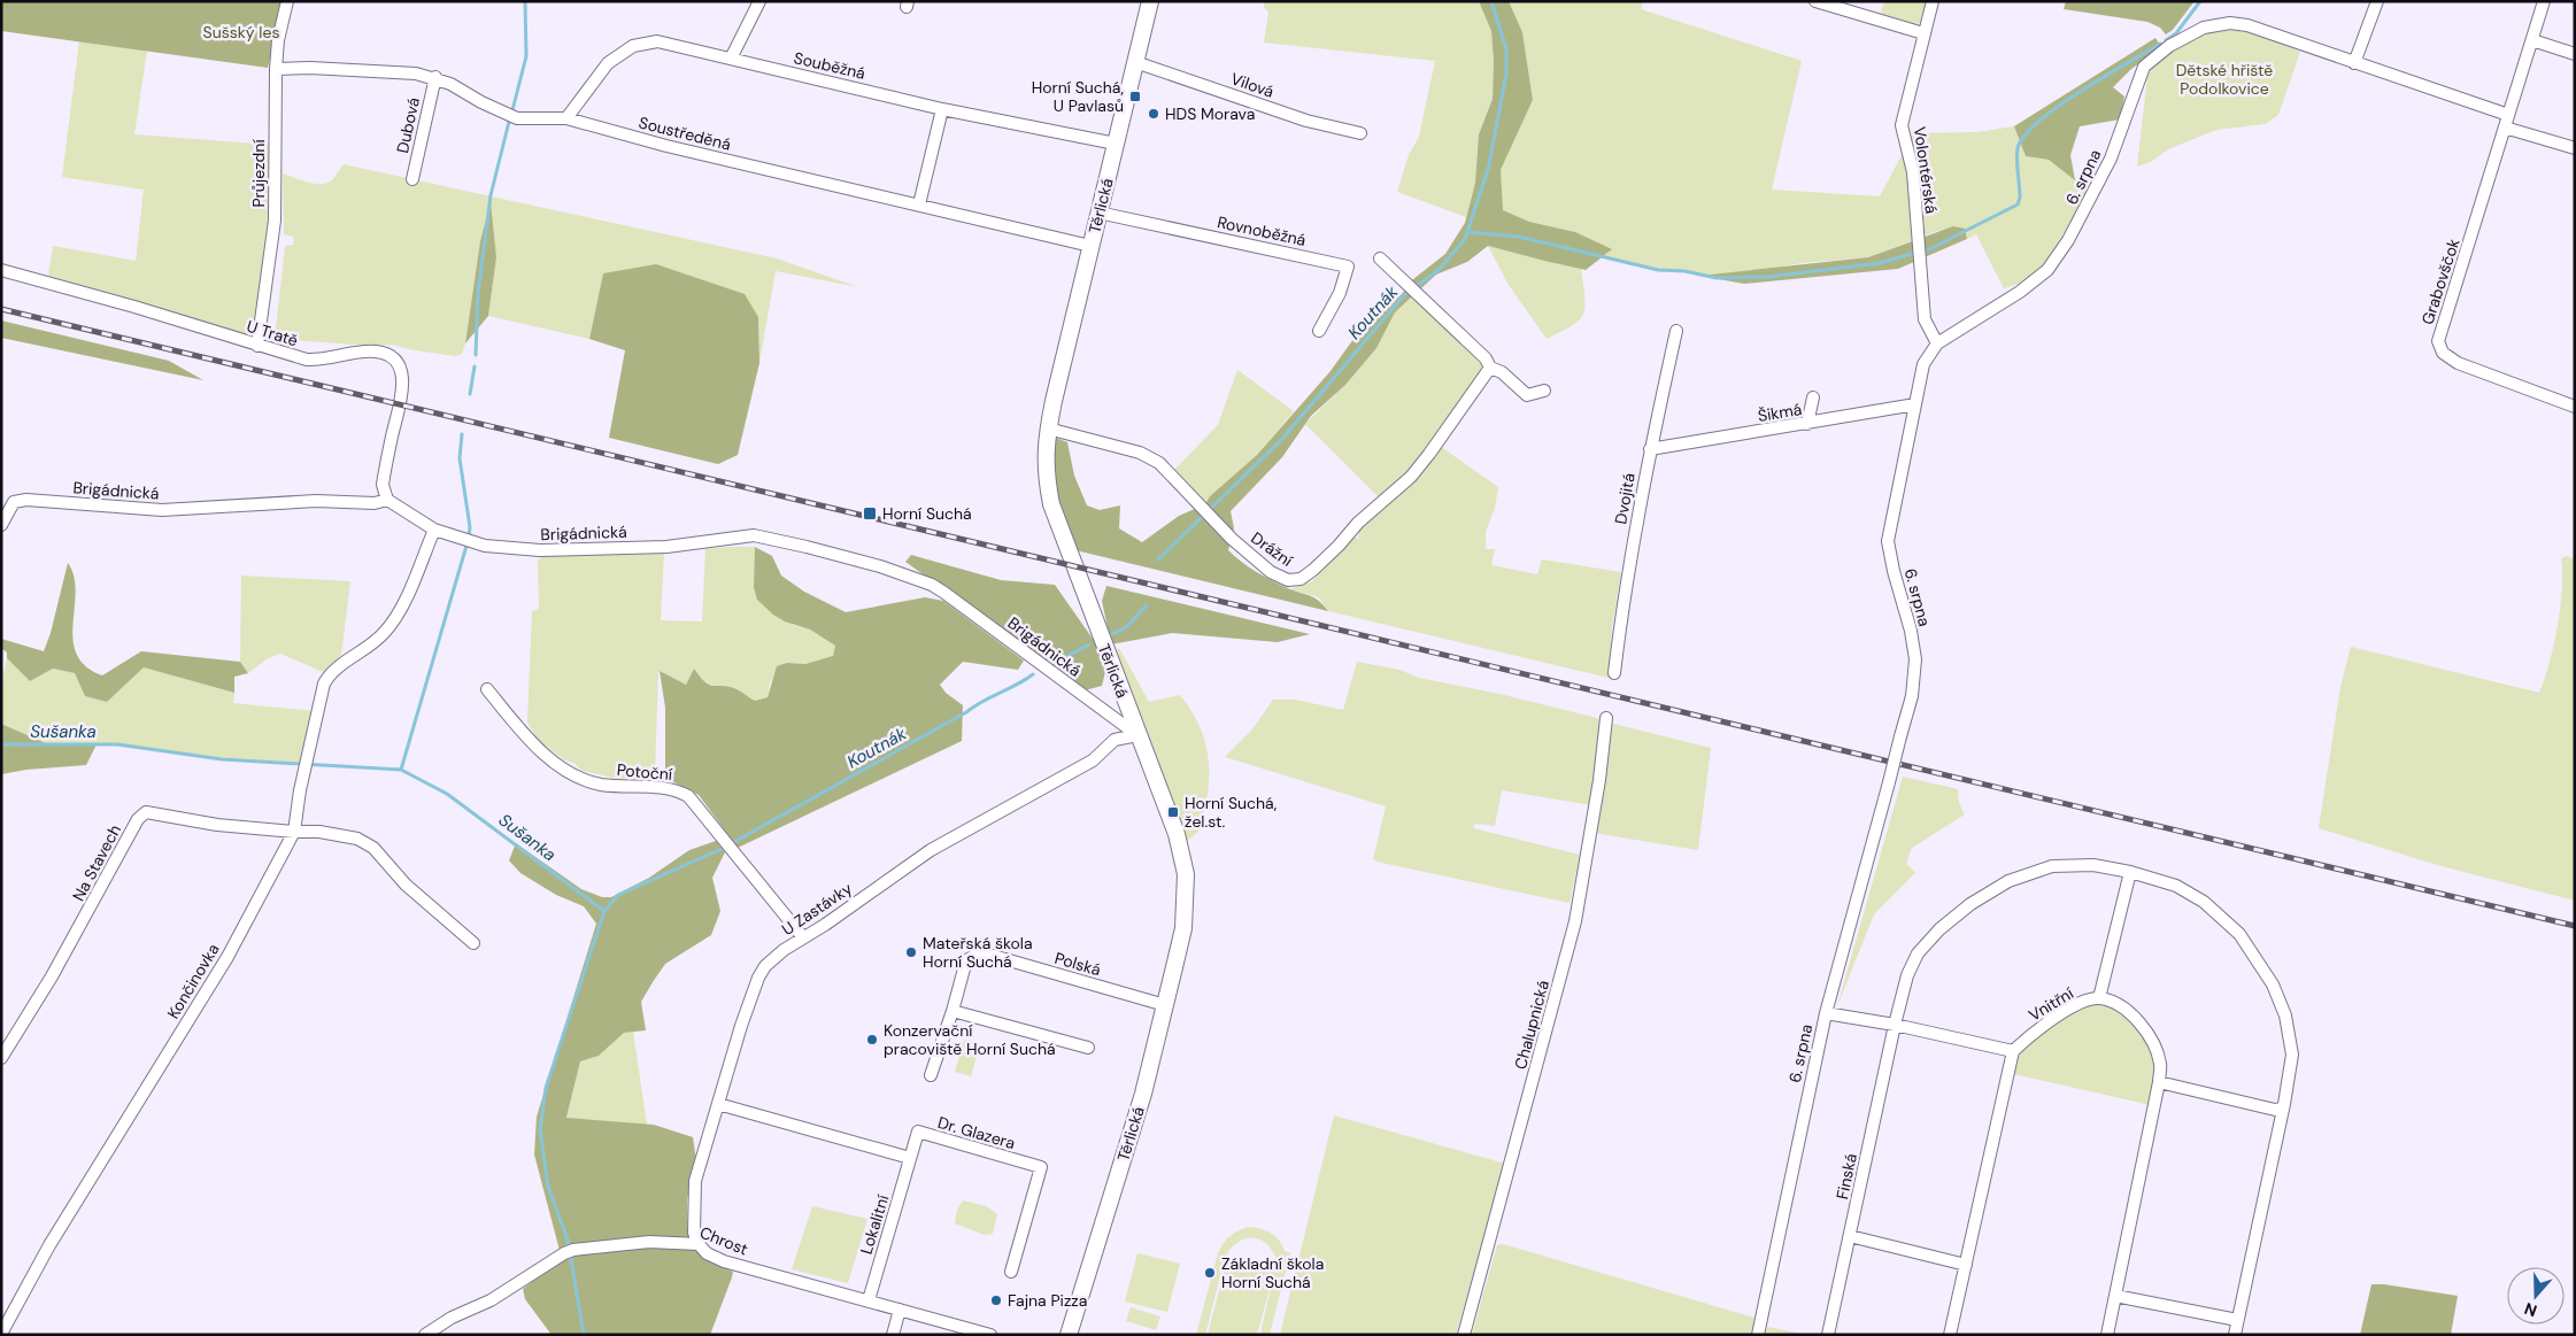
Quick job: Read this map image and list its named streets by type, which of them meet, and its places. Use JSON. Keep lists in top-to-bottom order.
{
  "streets": {
    "main road": ["Těrlická"],
    "street": [
      "Souběžná",
      "Vilová",
      "Dubová",
      "Soustředěná",
      "Volontérská",
      "Průjezdní",
      "6. srpna",
      "Rovnoběžná",
      "Grabovščok",
      "U Tratě",
      "Šikmá",
      "Brigádnická",
      "Dvojitá",
      "Drážní",
      "Potoční",
      "Na Stavech",
      "U Zastávky",
      "Polská",
      "Končinovka",
      "Vnitřní",
      "Chalupnická",
      "Dr. Glazera",
      "Finská",
      "Lokalitní",
      "Chrost"
    ]
  },
  "crossings": [
    ["Souběžná", "Soustředěná"],
    ["Souběžná", "Těrlická"],
    ["Vilová", "Těrlická"],
    ["Dubová", "Soustředěná"],
    ["Soustředěná", "Průjezdní"],
    ["Soustředěná", "Těrlická"],
    ["Volontérská", "6. srpna"],
    ["Průjezdní", "U Tratě"],
    ["6. srpna", "Grabovščok"],
    ["6. srpna", "Šikmá"],
    ["Těrlická", "Rovnoběžná"],
    ["Těrlická", "Brigádnická"],
    ["Těrlická", "Drážní"],
    ["Těrlická", "U Zastávky"],
    ["Těrlická", "Polská"],
    ["U Tratě", "Brigádnická"],
    ["Šikmá", "Dvojitá"],
    ["Brigádnická", "U Zastávky"],
    ["Brigádnická", "Končinovka"],
    ["Potoční", "U Zastávky"],
    ["Na Stavech", "Končinovka"],
    ["U Zastávky", "Chrost"],
    ["Dr. Glazera", "Lokalitní"],
    ["Lokalitní", "Chrost"]
  ],
  "water": ["Koutnák", "Sušanka"],
  "parks": ["Sušský les", "Dětské hřiště Podolkovice"],
  "places": {
    "transit": ["Horní Suchá, U Pavlasů", "Horní Suchá", "Horní Suchá, žel.st."],
    "other": [
      "HDS Morava",
      "Mateřská škola Horní Suchá",
      "Konzervační pracoviště Horní Suchá",
      "Základní škola Horní Suchá",
      "Fajna Pizza"
    ]
  },
  "north": "bottom"
}
